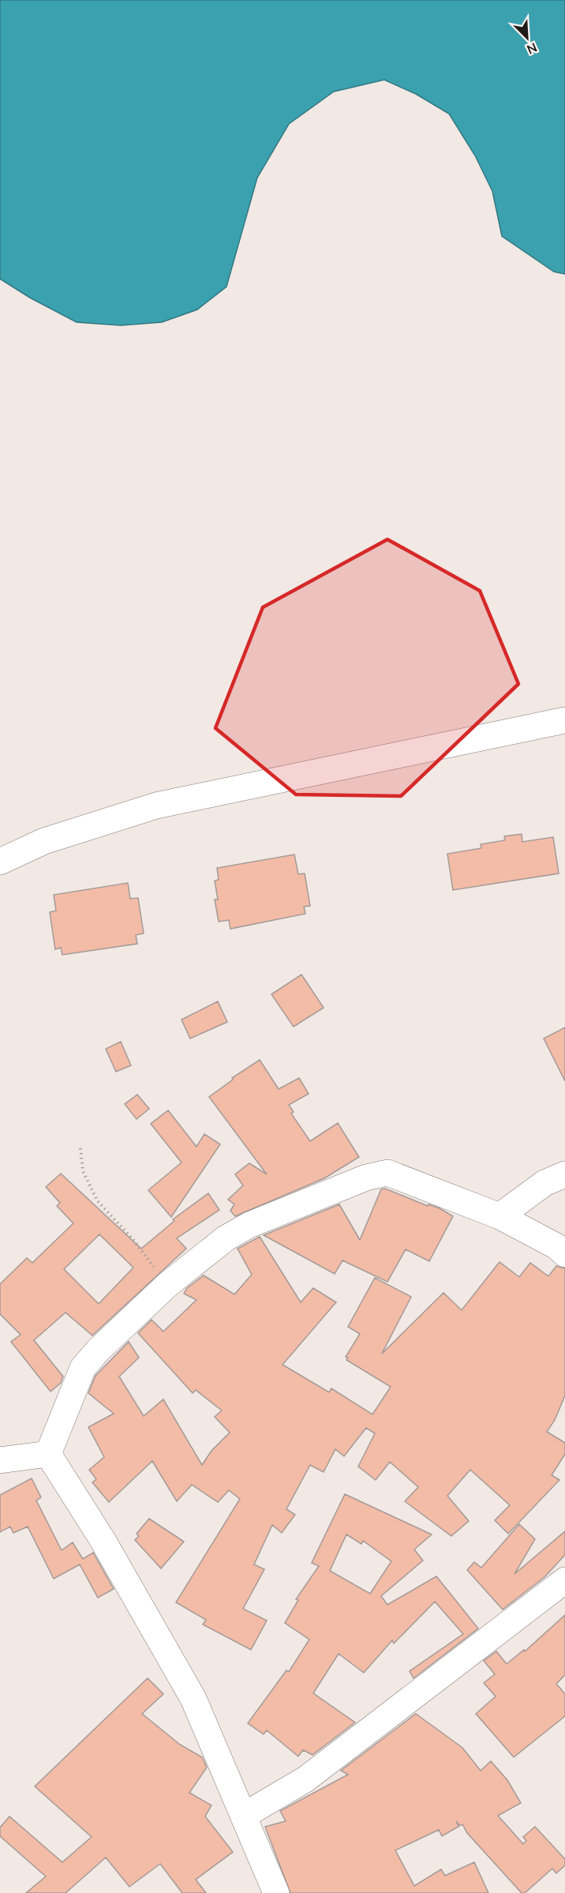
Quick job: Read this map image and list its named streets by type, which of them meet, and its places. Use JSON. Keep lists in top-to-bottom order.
{
  "north": "bottom right"
}
